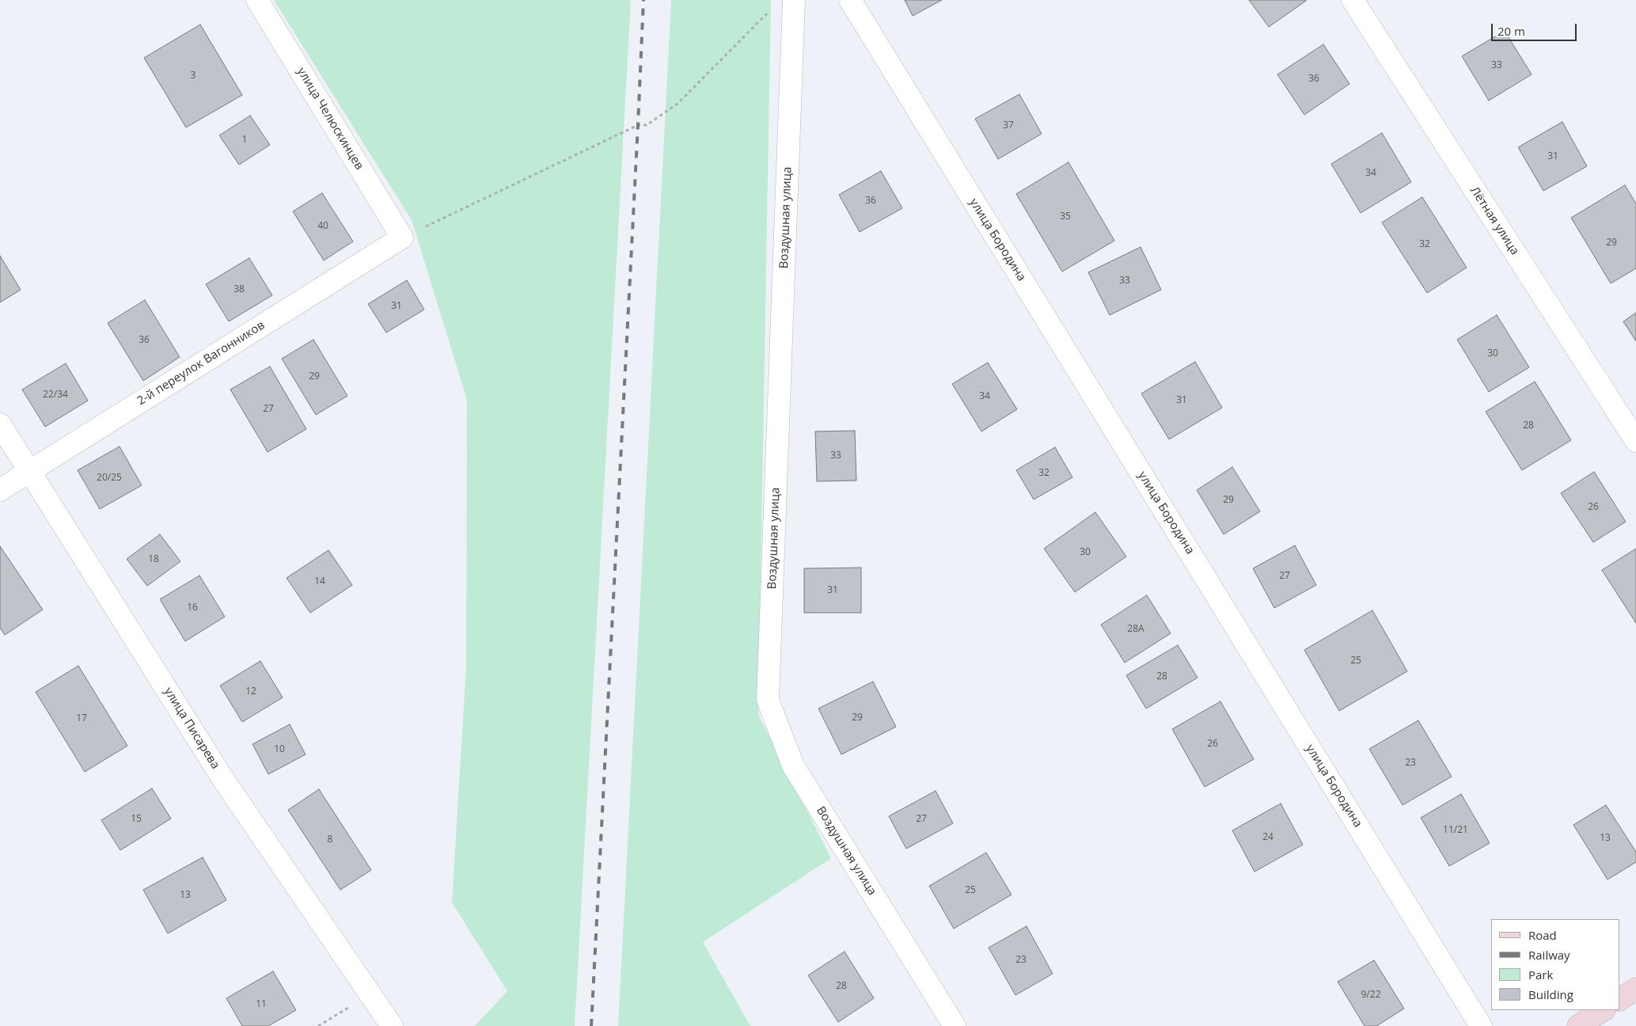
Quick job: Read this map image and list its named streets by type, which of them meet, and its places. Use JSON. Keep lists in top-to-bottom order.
{
  "streets": {
    "street": [
      "улица Челюскинцев",
      "Воздушная улица",
      "Лётная улица",
      "улица Бородина",
      "2-й переулок Вагонников",
      "улица Писарева"
    ]
  },
  "crossings": [
    ["улица Челюскинцев", "2-й переулок Вагонников"],
    ["2-й переулок Вагонников", "улица Писарева"]
  ],
  "house_numbers": [
    "33",
    "3",
    "36",
    "37",
    "1",
    "31",
    "34",
    "36",
    "35",
    "40",
    "29",
    "32",
    "33",
    "38",
    "31",
    "36",
    "30",
    "29",
    "22/34",
    "34",
    "31",
    "27",
    "28",
    "33",
    "32",
    "20/25",
    "29",
    "26",
    "30",
    "18",
    "27",
    "14",
    "31",
    "16",
    "28А",
    "25",
    "28",
    "12",
    "29",
    "17",
    "26",
    "10",
    "23",
    "15",
    "27",
    "11/21",
    "24",
    "13",
    "8",
    "25",
    "13",
    "23",
    "28",
    "9/22",
    "11"
  ],
  "legend": [
    "Road",
    "Railway",
    "Park",
    "Building"
  ],
  "scale_bar": "20 m"
}
